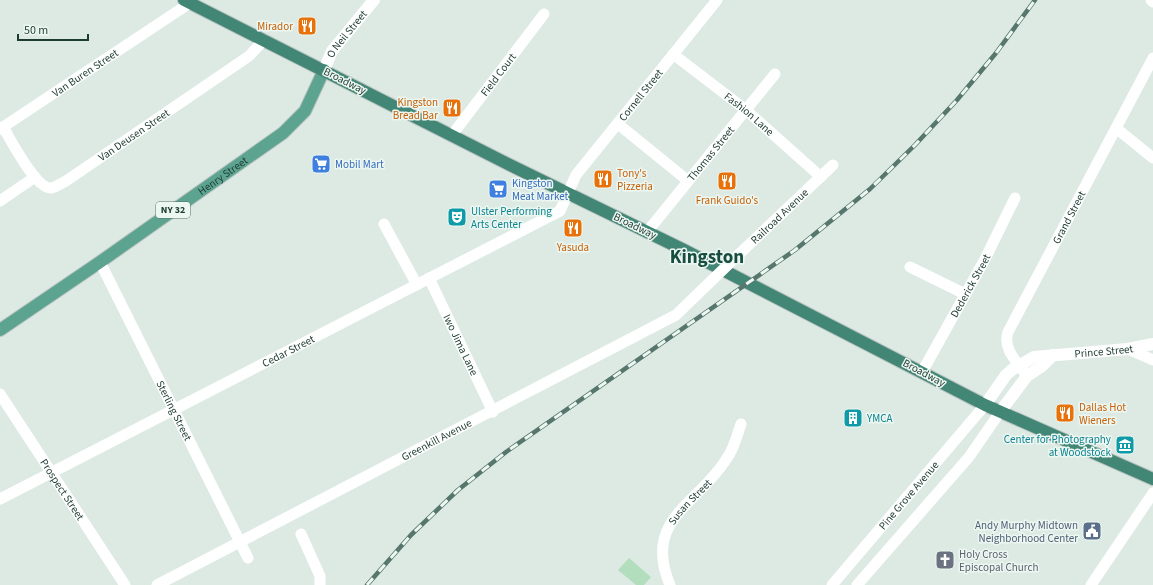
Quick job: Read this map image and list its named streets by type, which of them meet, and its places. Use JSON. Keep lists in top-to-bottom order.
{
  "streets": {
    "highway": ["Broadway"],
    "main road": ["Henry Street", "NY 32"],
    "street": [
      "O Neil Street",
      "Van Buren Street",
      "Field Court",
      "Cornell Street",
      "Fashion Lane",
      "Van Deusen Street",
      "Thomas Street",
      "Railroad Avenue",
      "Grand Street",
      "Dederick Street",
      "Iwo Jima Lane",
      "Prince Street",
      "Cedar Street",
      "Sterling Street",
      "Greenkill Avenue",
      "Prospect Street",
      "Pine Grove Avenue",
      "Susan Street"
    ]
  },
  "crossings": [
    ["O Neil Street", "Broadway"],
    ["O Neil Street", "Henry Street"],
    ["Van Buren Street", "Broadway"],
    ["Field Court", "Broadway"],
    ["Broadway", "Cornell Street"],
    ["Broadway", "Van Deusen Street"],
    ["Broadway", "Thomas Street"],
    ["Broadway", "Henry Street"],
    ["Broadway", "Dederick Street"],
    ["Broadway", "Prince Street"],
    ["Broadway", "Cedar Street"],
    ["Broadway", "Pine Grove Avenue"],
    ["Cornell Street", "Fashion Lane"],
    ["Cornell Street", "Cedar Street"],
    ["Fashion Lane", "Thomas Street"],
    ["Fashion Lane", "Railroad Avenue"],
    ["Henry Street", "Sterling Street"],
    ["Railroad Avenue", "Greenkill Avenue"],
    ["Grand Street", "Prince Street"],
    ["Iwo Jima Lane", "Cedar Street"],
    ["Iwo Jima Lane", "Greenkill Avenue"],
    ["Prince Street", "Pine Grove Avenue"],
    ["Cedar Street", "Sterling Street"],
    ["Cedar Street", "Prospect Street"],
    ["Sterling Street", "Greenkill Avenue"]
  ],
  "districts": ["Kingston"],
  "places": {
    "restaurant": [
      "Mirador",
      "Kingston Bread Bar",
      "Tony's Pizzeria",
      "Frank Guido's",
      "Yasuda",
      "Dallas Hot Wieners"
    ],
    "supermarket": ["Mobil Mart", "Kingston Meat Market"],
    "theatre": ["Ulster Performing Arts Center"],
    "building": ["YMCA"],
    "museum": ["Center for Photography at Woodstock"],
    "public building": ["Andy Murphy Midtown Neighborhood Center"],
    "church": ["Holy Cross Episcopal Church"]
  },
  "scale_bar": "50 m"
}
